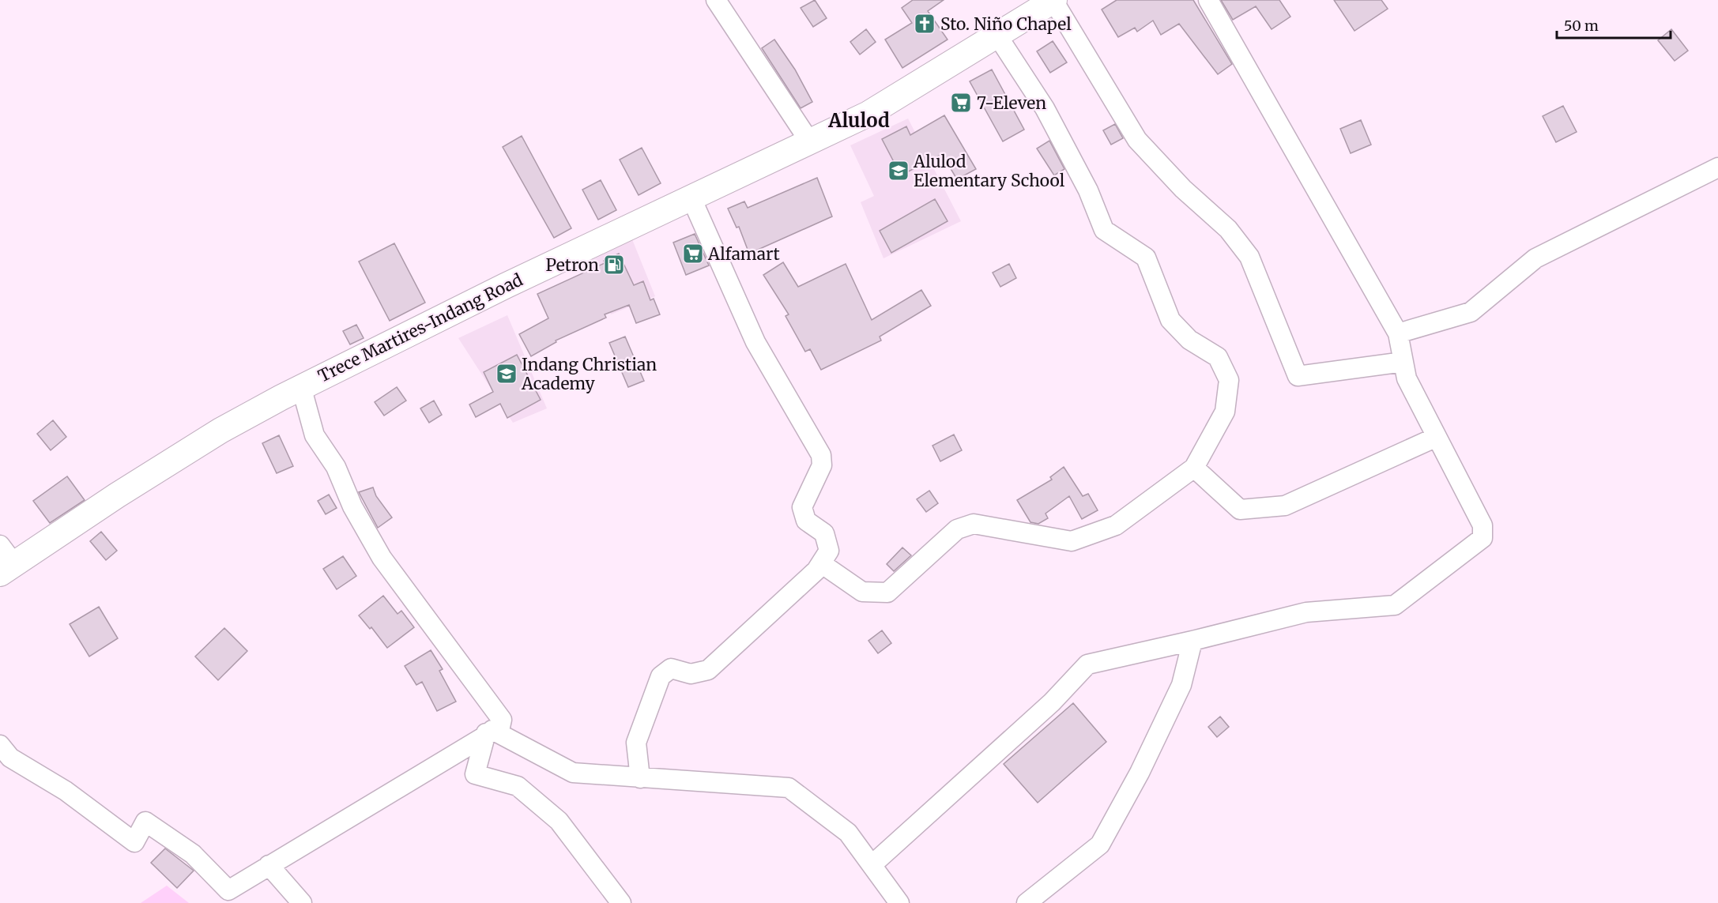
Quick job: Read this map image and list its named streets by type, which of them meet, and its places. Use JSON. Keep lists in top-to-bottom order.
{
  "streets": {
    "main road": ["Trece Martires-Indang Road"]
  },
  "districts": ["Alulod"],
  "places": {
    "church": ["Sto. Niño Chapel"],
    "supermarket": ["7-Eleven", "Alfamart"],
    "school or university": ["Alulod Elementary School", "Indang Christian Academy"],
    "fuel station": ["Petron"]
  },
  "scale_bar": "50 m"
}
